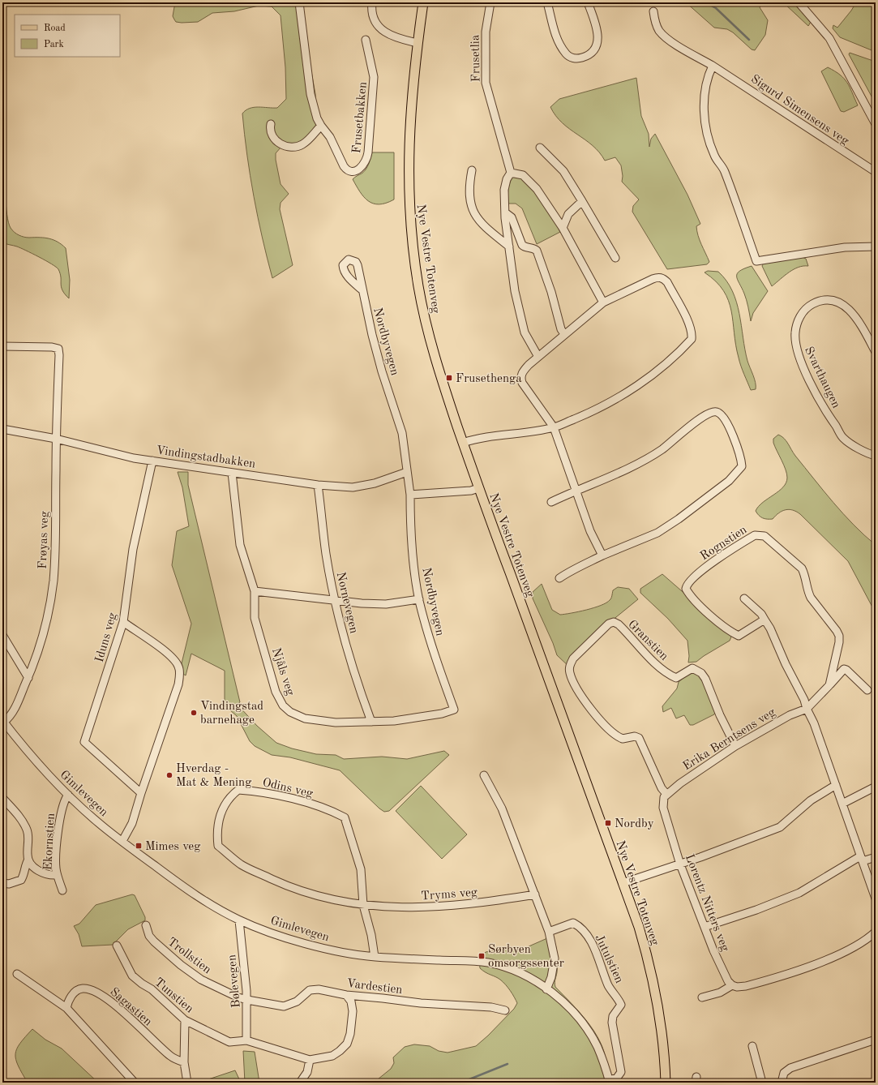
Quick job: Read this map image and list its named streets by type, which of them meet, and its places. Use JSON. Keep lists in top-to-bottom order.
{
  "streets": {
    "main road": ["Nye Vestre Totenveg"],
    "street": [
      "Frusetlia",
      "Sigurd Simensens veg",
      "Frusetbakken",
      "Nordbyvegen",
      "Svarthaugen",
      "Vindingstadbakken",
      "Frøyas veg",
      "Rognstien",
      "Nornevegen",
      "Iduns veg",
      "Granstien",
      "Njåls veg",
      "Erika Berntsens veg",
      "Odins veg",
      "Gimlevegen",
      "Ekornstien",
      "Tryms veg",
      "Lorentz Nitters veg",
      "Trollstien",
      "Jutulstien",
      "Bølevegen",
      "Vardestien",
      "Tunstien",
      "Sagastien"
    ]
  },
  "crossings": [
    ["Nordbyvegen", "Vindingstadbakken"],
    ["Nordbyvegen", "Njåls veg"],
    ["Vindingstadbakken", "Frøyas veg"],
    ["Vindingstadbakken", "Nornevegen"],
    ["Vindingstadbakken", "Iduns veg"],
    ["Vindingstadbakken", "Njåls veg"],
    ["Frøyas veg", "Gimlevegen"],
    ["Nornevegen", "Njåls veg"],
    ["Granstien", "Erika Berntsens veg"],
    ["Granstien", "Lorentz Nitters veg"],
    ["Erika Berntsens veg", "Lorentz Nitters veg"],
    ["Odins veg", "Gimlevegen"],
    ["Odins veg", "Tryms veg"],
    ["Gimlevegen", "Ekornstien"],
    ["Gimlevegen", "Jutulstien"],
    ["Gimlevegen", "Bølevegen"],
    ["Trollstien", "Bølevegen"],
    ["Trollstien", "Vardestien"],
    ["Bølevegen", "Vardestien"],
    ["Bølevegen", "Tunstien"],
    ["Vardestien", "Tunstien"]
  ],
  "places": {
    "transit": [
      "Frusethenga",
      "Nordby",
      "Mimes veg",
      "Sørbyen omsorgssenter"
    ],
    "other": ["Vindingstad barnehage", "Hverdag - Mat & Mening"]
  },
  "legend": ["Road", "Park"]
}
